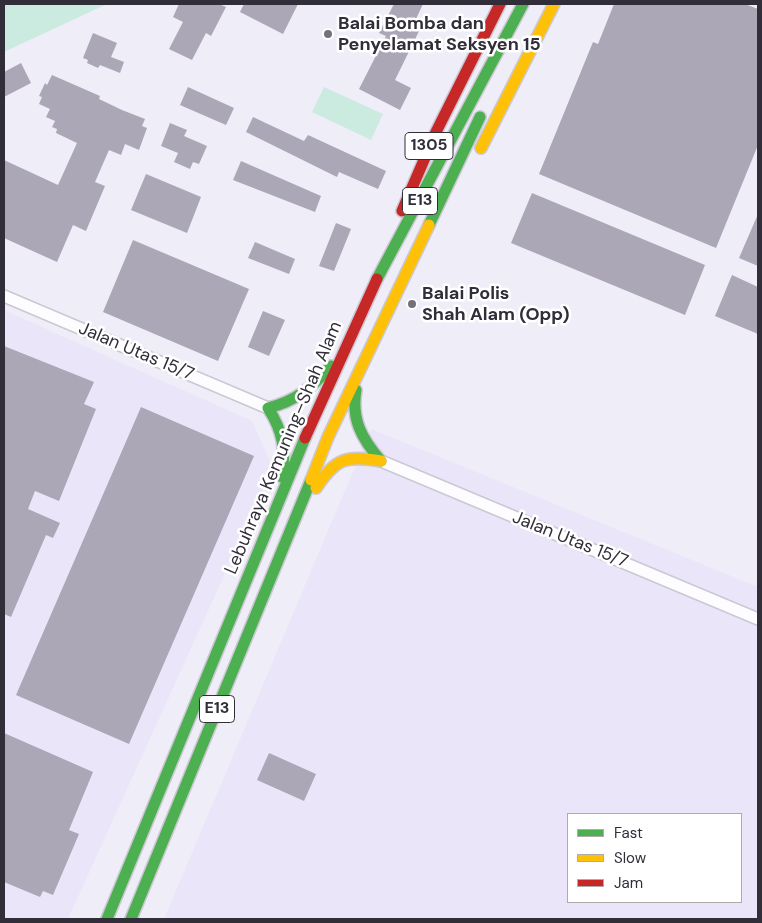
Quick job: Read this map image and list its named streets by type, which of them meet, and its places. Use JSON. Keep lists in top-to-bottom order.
{
  "streets": {
    "highway": ["1305", "E13", "Lebuhraya Kemuning–Shah Alam"],
    "street": ["Jalan Utas 15/7"]
  },
  "crossings": [
    ["1305", "Lebuhraya Kemuning–Shah Alam"]
  ],
  "places": ["Balai Bomba dan Penyelamat Seksyen 15", "Balai Polis Shah Alam (Opp)"],
  "legend": ["Fast", "Slow", "Jam"]
}
